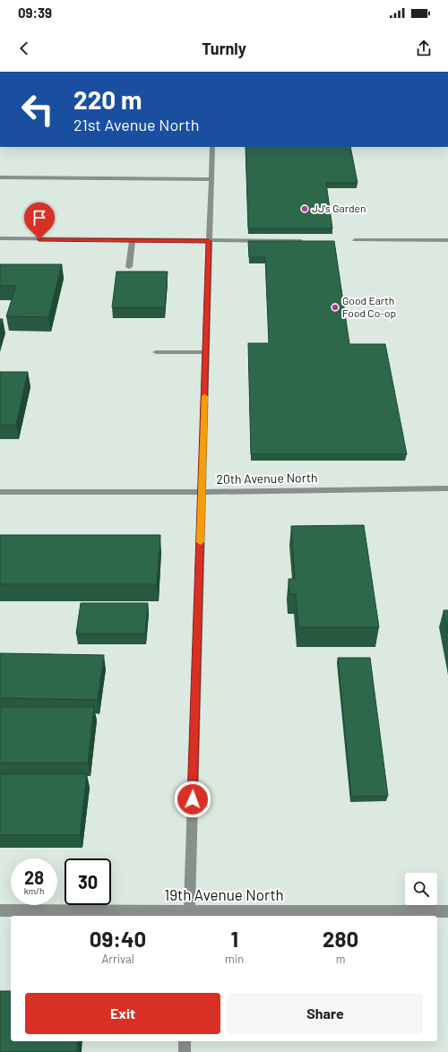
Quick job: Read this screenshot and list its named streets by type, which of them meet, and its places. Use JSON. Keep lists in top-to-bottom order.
{
  "streets": {
    "street": ["20th Avenue North", "19th Avenue North"]
  },
  "places": ["JJ's Garden", "Good Earth Food Co-op"],
  "page": {
    "status": "09:39",
    "header": "Turnly",
    "turn": ["220 m", "21st Avenue North"],
    "speed": "28 km/h",
    "limit": "30",
    "eta": [
      "09:40",
      "Arrival",
      "1",
      "min",
      "280",
      "m"
    ],
    "buttons": ["Exit", "Share"]
  }
}
